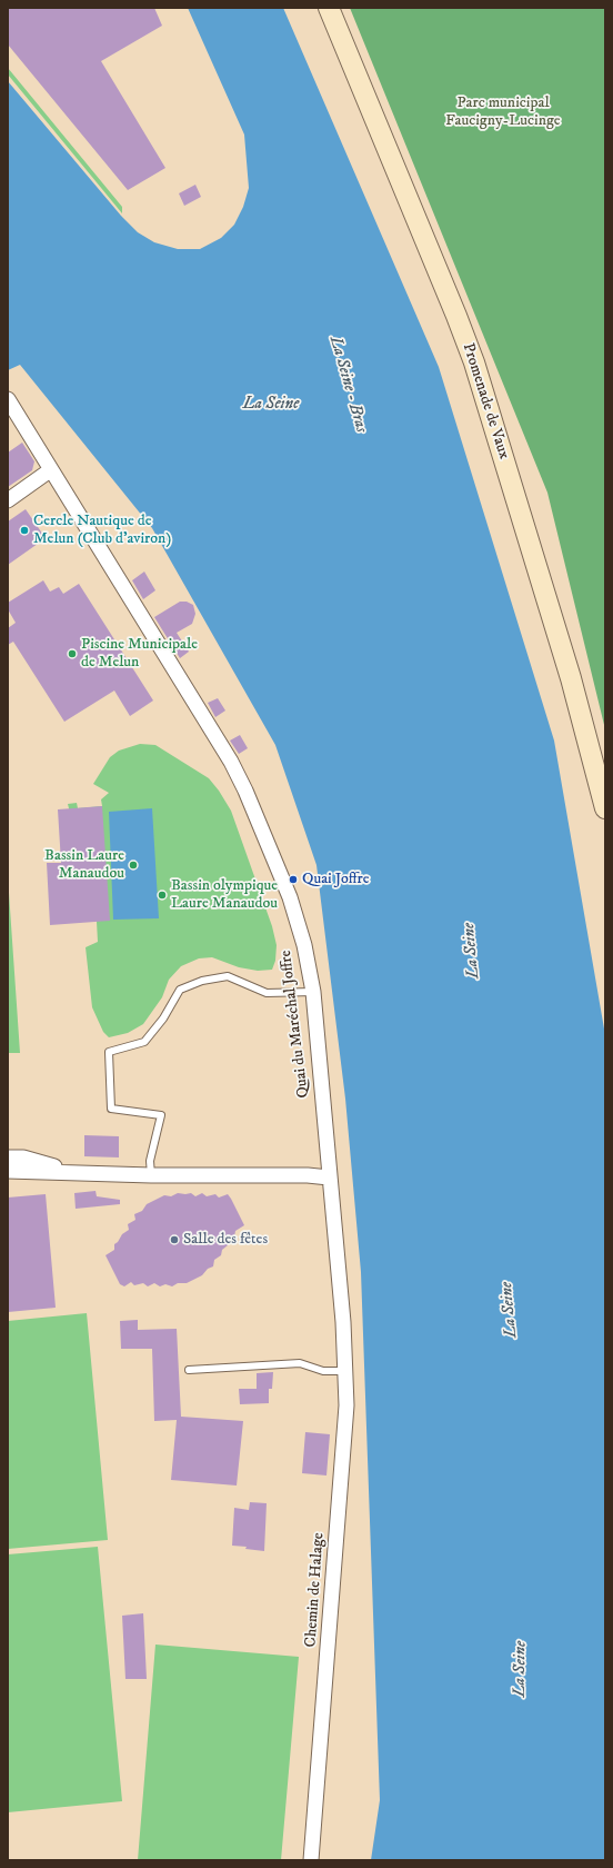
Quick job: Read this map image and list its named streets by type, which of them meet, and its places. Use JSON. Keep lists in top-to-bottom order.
{
  "streets": {
    "main road": ["Promenade de Vaux"],
    "street": ["Quai du Maréchal Joffre", "Chemin de Halage"]
  },
  "crossings": [
    ["Quai du Maréchal Joffre", "Chemin de Halage"]
  ],
  "water": ["La Seine - Bras", "La Seine"],
  "parks": ["Parc municipal Faucigny-Lucinge"],
  "places": [
    "Cercle Nautique de Melun (Club d'aviron)",
    "Piscine Municipale de Melun",
    "Bassin Laure Manaudou",
    "Quai Joffre",
    "Bassin olympique Laure Manaudou",
    "Salle des fêtes"
  ]
}
